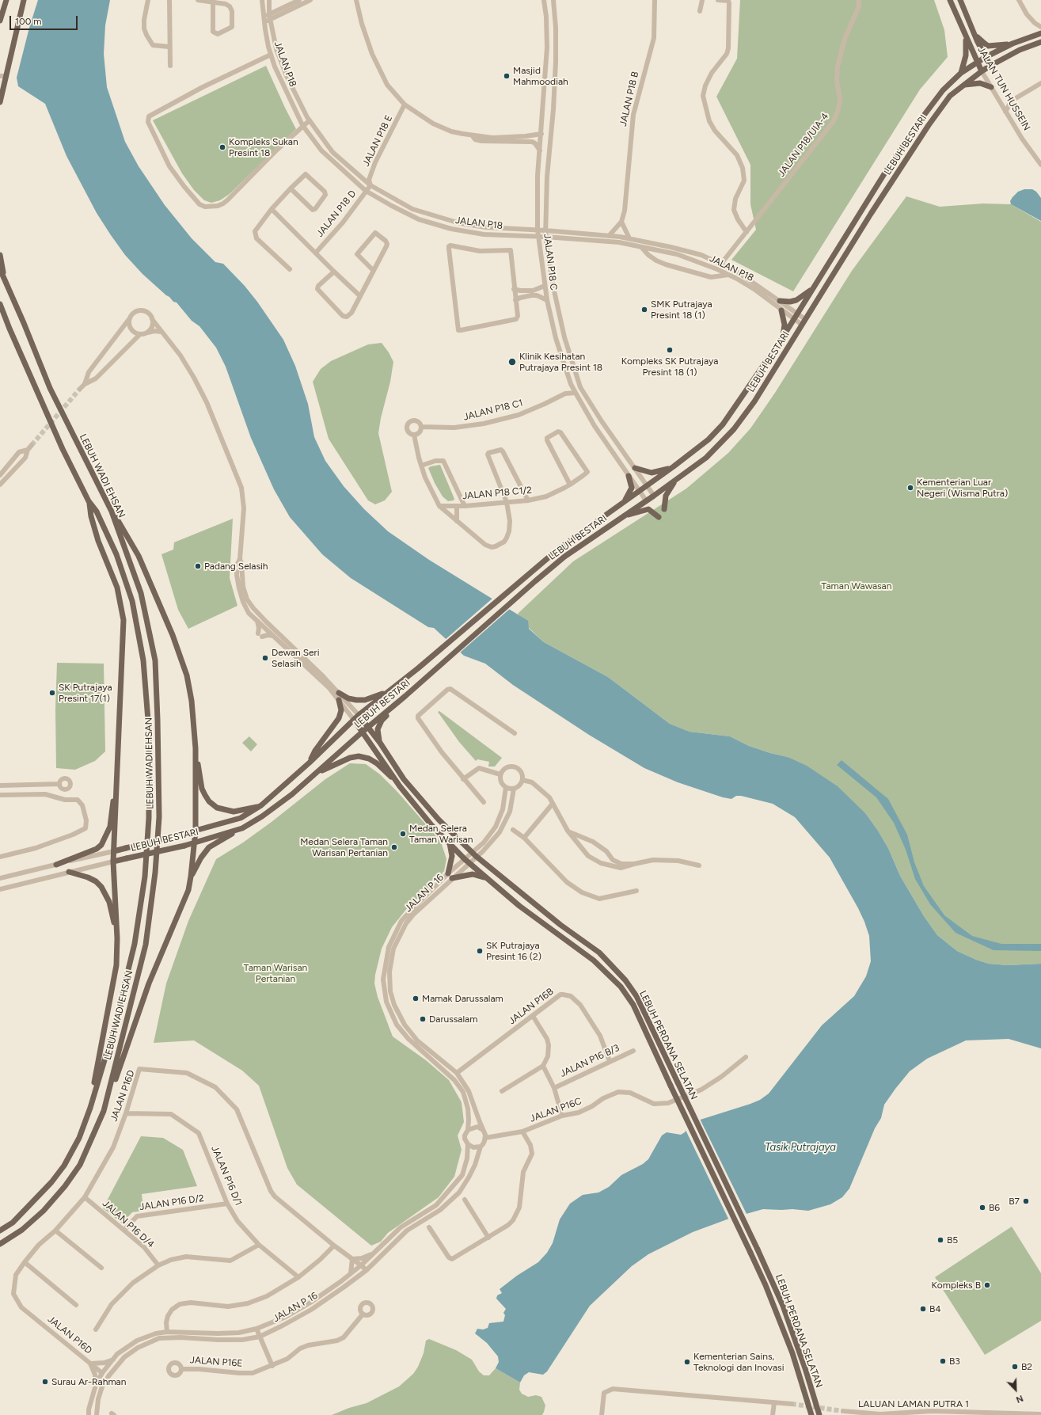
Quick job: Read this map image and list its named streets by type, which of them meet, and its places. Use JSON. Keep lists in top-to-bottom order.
{
  "streets": {
    "main road": [
      "JALAN TUN HUSSEIN",
      "LEBUH BESTARI",
      "LEBUH WADI EHSAN",
      "LEBUH PERDANA SELATAN"
    ],
    "street": [
      "JALAN P18",
      "JALAN P18 B",
      "JALAN P18 E",
      "JALAN P18/UIA-4",
      "JALAN P18 D",
      "JALAN P18 C",
      "JALAN P18 C1",
      "JALAN P18 C1/2",
      "JALAN P 16",
      "JALAN P16B",
      "JALAN P16 B/3",
      "JALAN P16D",
      "JALAN P16C",
      "JALAN P16 D/1",
      "JALAN P16 D/2",
      "JALAN P16 D/4",
      "JALAN P16E",
      "LALUAN LAMAN PUTRA 1"
    ]
  },
  "crossings": [
    ["JALAN P18", "JALAN P18 B"],
    ["JALAN P18", "JALAN P18 E"],
    ["JALAN P18", "JALAN P18/UIA-4"],
    ["JALAN P18", "LEBUH BESTARI"],
    ["JALAN P18", "JALAN P18 D"],
    ["JALAN P18", "JALAN P18 C"],
    ["JALAN TUN HUSSEIN", "LEBUH BESTARI"],
    ["JALAN P18 E", "JALAN P18 D"],
    ["LEBUH BESTARI", "JALAN P18 C"],
    ["LEBUH BESTARI", "LEBUH PERDANA SELATAN"],
    ["JALAN P18 C", "JALAN P18 C1"],
    ["JALAN P 16", "JALAN P16B"],
    ["JALAN P 16", "LEBUH PERDANA SELATAN"],
    ["JALAN P 16", "JALAN P16D"],
    ["JALAN P 16", "JALAN P16C"],
    ["JALAN P16B", "JALAN P16 B/3"],
    ["JALAN P16D", "JALAN P16 D/1"],
    ["JALAN P16D", "JALAN P16 D/4"],
    ["JALAN P16 D/1", "JALAN P16 D/2"],
    ["JALAN P16 D/2", "JALAN P16 D/4"]
  ],
  "water": ["Tasik Putrajaya"],
  "parks": ["Taman Wawasan", "Taman Warisan Pertanian"],
  "places": [
    "Masjid Mahmoodiah",
    "Kompleks Sukan Presint 18",
    "SMK Putrajaya Presint 18 (1)",
    "Kompleks SK Putrajaya Presint 18 (1)",
    "Klinik Kesihatan Putrajaya Presint 18",
    "Kementerian Luar Negeri (Wisma Putra)",
    "Padang Selasih",
    "Dewan Seri Selasih",
    "SK Putrajaya Presint 17(1)",
    "Medan Selera Taman Warisan",
    "Medan Selera Taman Warisan Pertanian",
    "SK Putrajaya Presint 16 (2)",
    "Mamak Darussalam",
    "Darussalam",
    "B7",
    "B6",
    "B5",
    "Kompleks B",
    "B4",
    "B3",
    "Kementerian Sains, Teknologi dan Inovasi",
    "B2",
    "Surau Ar-Rahman"
  ],
  "scale_bar": "100 m",
  "north": "bottom right"
}
